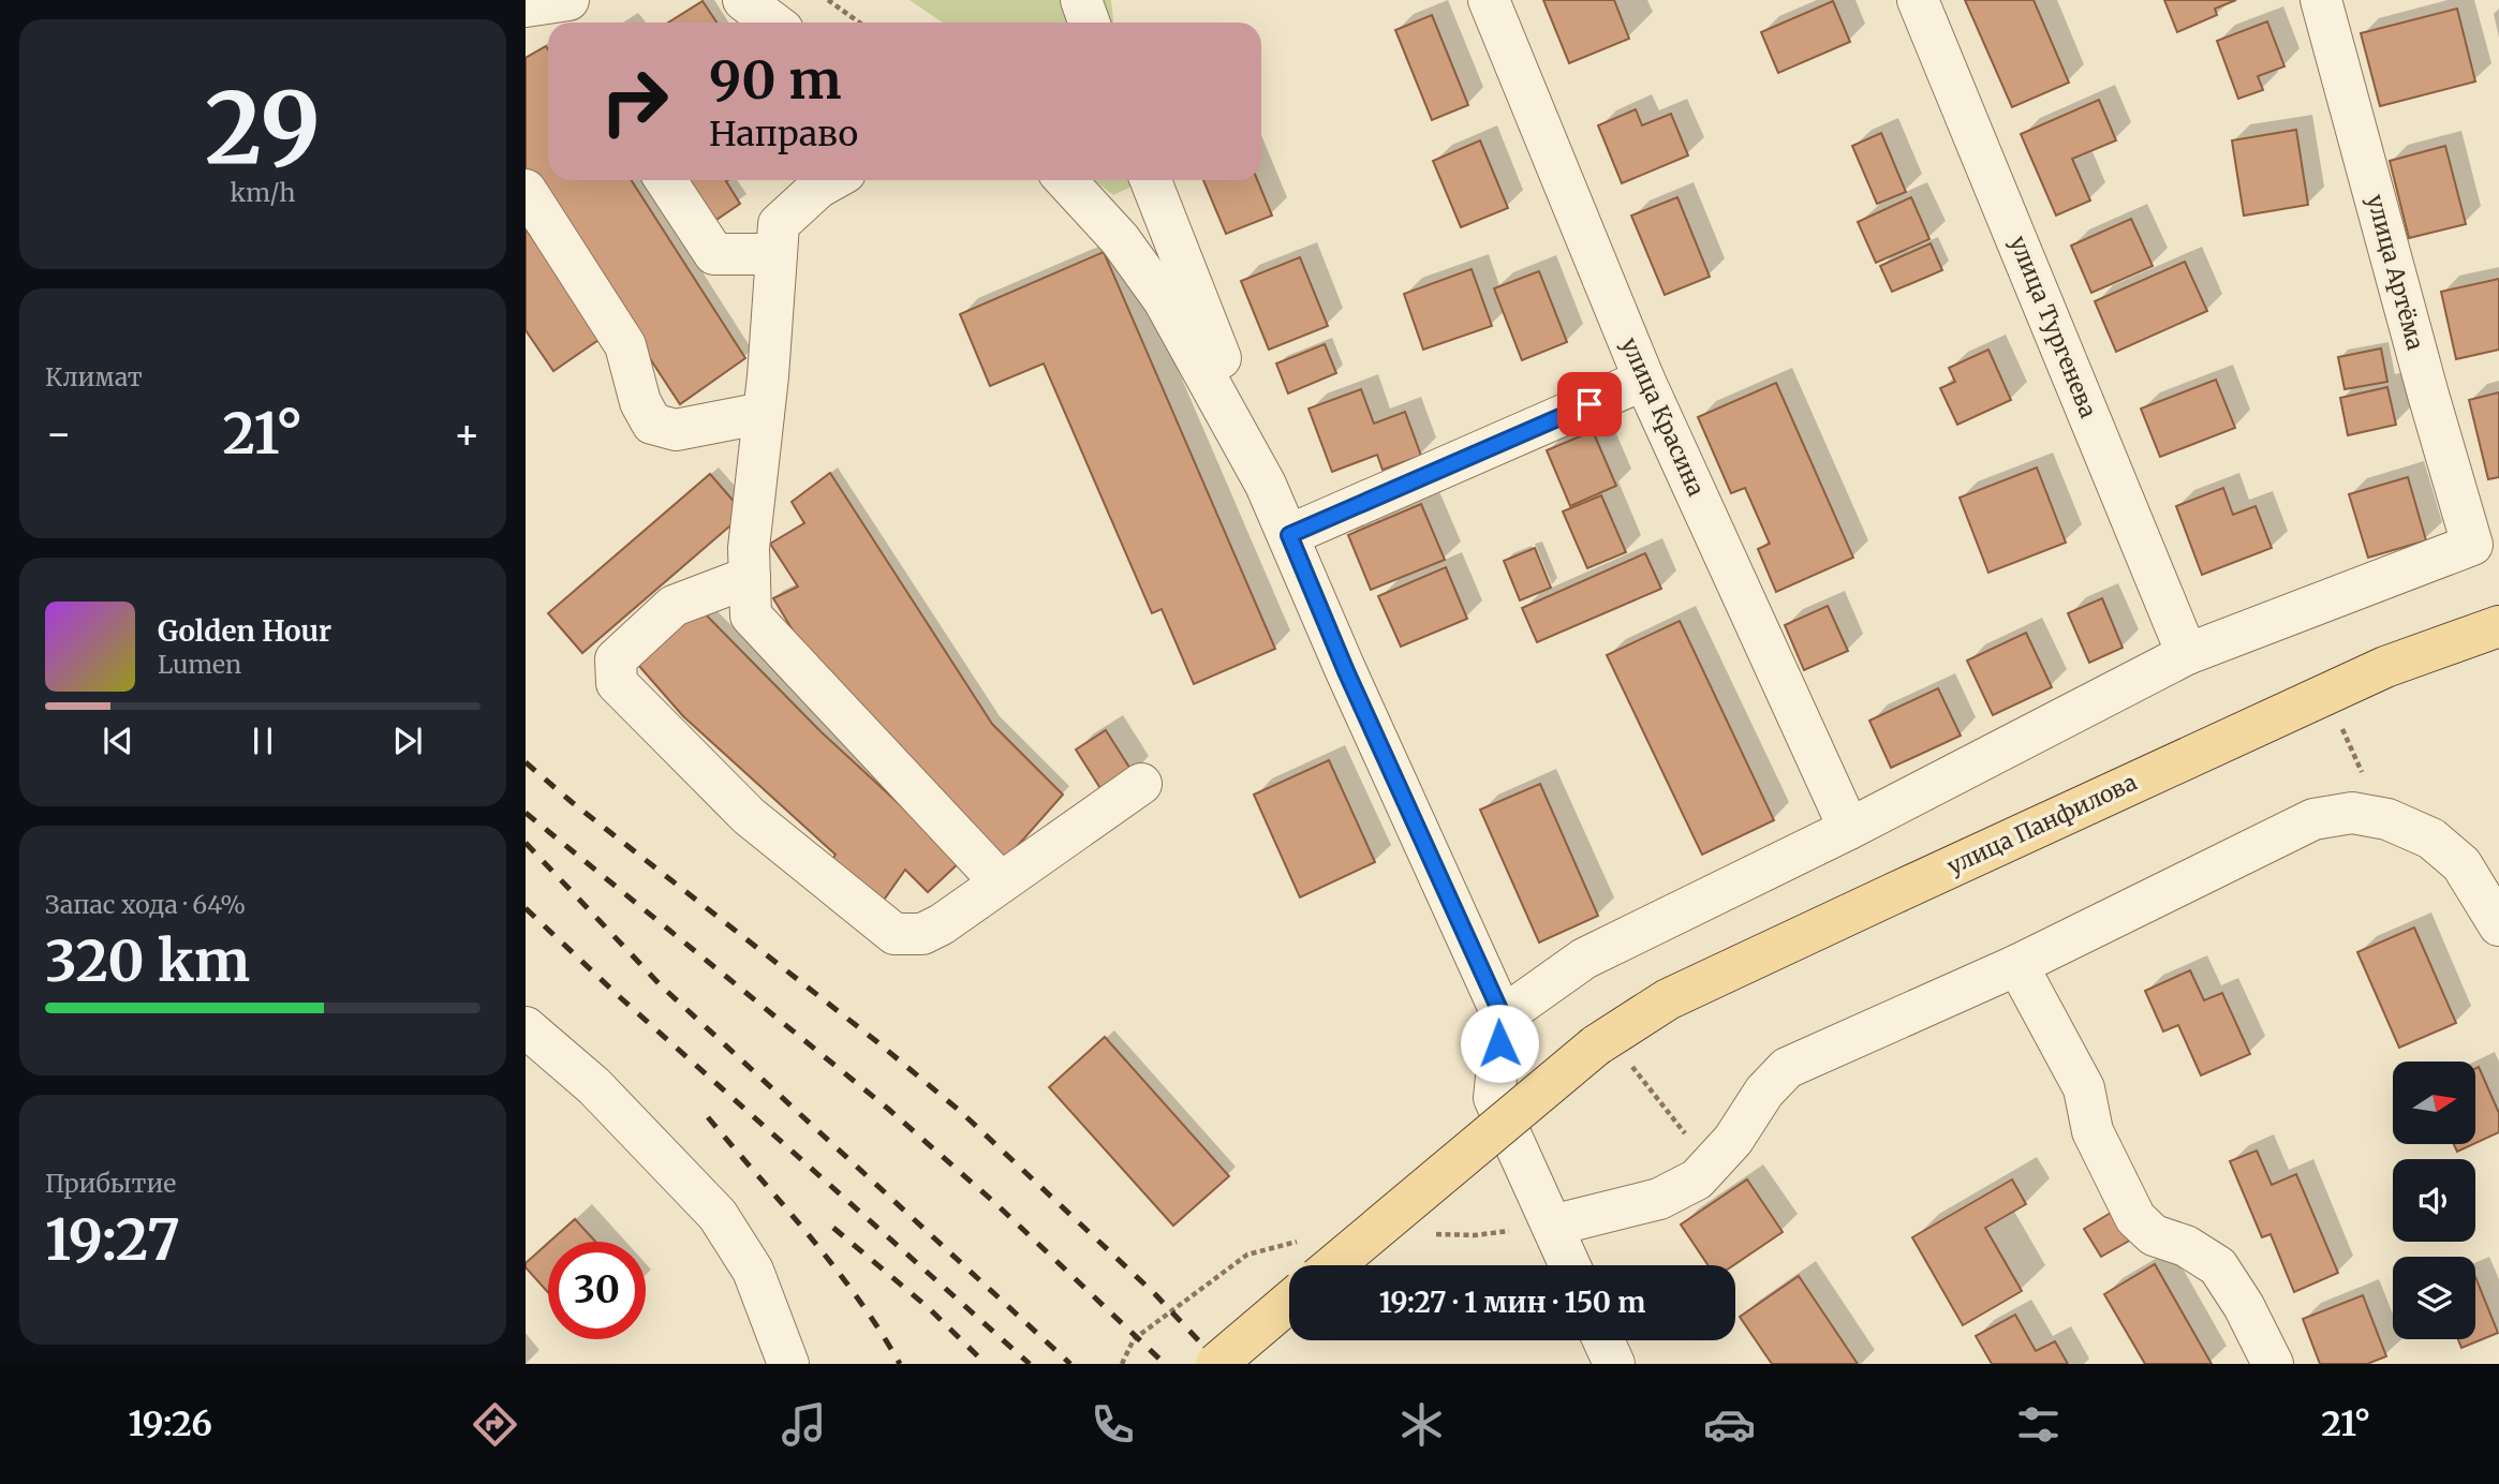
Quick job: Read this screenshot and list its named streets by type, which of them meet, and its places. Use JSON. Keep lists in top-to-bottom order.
{
  "streets": {
    "main road": ["улица Панфилова"],
    "street": ["улица Артёма", "улица Тургенева", "улица Красина"]
  },
  "crossings": [
    ["улица Артёма", "улица Тургенева"]
  ],
  "north": "right",
  "page": {
    "tile": [
      ["29", "km/h"],
      "Климат",
      ["Запас хода · 64%", "320 km"],
      ["Прибытие", "19:27"]
    ],
    "turn": ["90 m", "Направо"],
    "heat": ["−", "21°", "+"],
    "song": ["Golden Hour", "Lumen"],
    "limit": "30",
    "trip": "19:27 · 1 мин · 150 m",
    "tabs": ["19:26", "21°"]
  }
}
